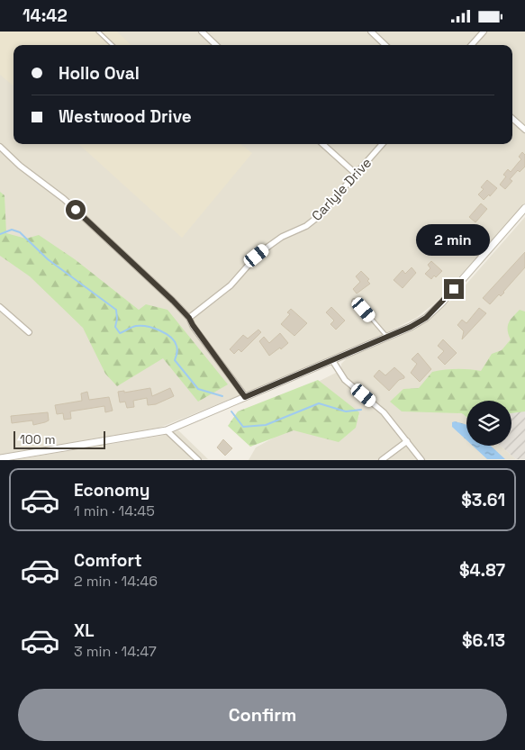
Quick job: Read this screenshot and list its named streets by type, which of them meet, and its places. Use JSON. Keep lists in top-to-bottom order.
{
  "streets": {
    "street": ["Carlyle Drive"]
  },
  "scale_bar": "100 m",
  "page": {
    "status": "14:42",
    "banner": ["Hollo Oval", "Westwood Drive"],
    "bubble": "2 min",
    "scale": "100 m",
    "list": [
      {
        "name": "Economy",
        "note": "1 min · 14:45",
        "value": "$3.61"
      },
      {
        "name": "Comfort",
        "note": "2 min · 14:46",
        "value": "$4.87"
      },
      {
        "name": "XL",
        "note": "3 min · 14:47",
        "value": "$6.13"
      }
    ],
    "buttons": "Confirm"
  }
}
